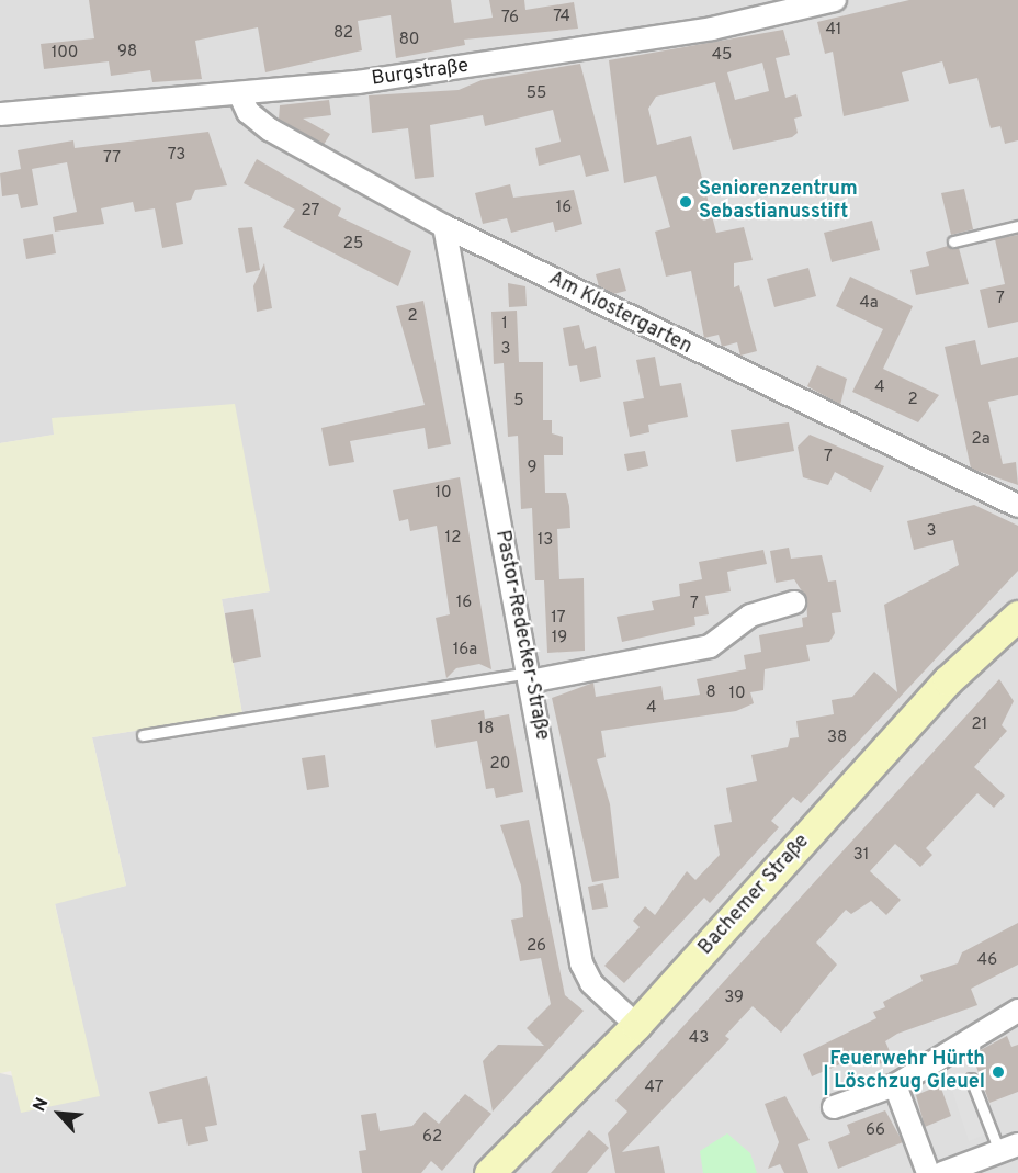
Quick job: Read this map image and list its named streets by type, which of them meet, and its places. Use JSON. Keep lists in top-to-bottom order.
{
  "streets": {
    "street": [
      "Burgstraße",
      "Am Klostergarten",
      "Pastor-Redecker-Straße",
      "Bachemer Straße"
    ]
  },
  "crossings": [
    ["Burgstraße", "Am Klostergarten"],
    ["Am Klostergarten", "Pastor-Redecker-Straße"],
    ["Pastor-Redecker-Straße", "Bachemer Straße"]
  ],
  "places": ["Seniorenzentrum Sebastianusstift", "Feuerwehr Hürth | Löschzug Gleuel"],
  "house_numbers": [
    "74",
    "76",
    "41",
    "82",
    "80",
    "98",
    "100",
    "45",
    "55",
    "73",
    "77",
    "16",
    "27",
    "25",
    "7",
    "4a",
    "2",
    "1",
    "3",
    "4",
    "2",
    "5",
    "2a",
    "7",
    "9",
    "10",
    "3",
    "12",
    "13",
    "16",
    "7",
    "17",
    "19",
    "16a",
    "8",
    "10",
    "4",
    "21",
    "18",
    "38",
    "20",
    "31",
    "26",
    "46",
    "39",
    "43",
    "47",
    "66",
    "62"
  ],
  "north": "top left"
}
